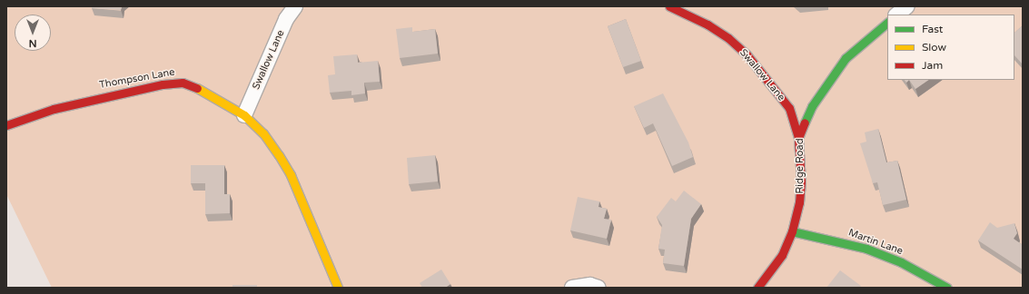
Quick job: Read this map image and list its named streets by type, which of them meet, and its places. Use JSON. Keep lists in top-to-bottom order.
{
  "streets": {
    "street": [
      "Swallow Lane",
      "Thompson Lane",
      "Ridge Road",
      "Martin Lane"
    ]
  },
  "crossings": [
    ["Swallow Lane", "Thompson Lane"],
    ["Swallow Lane", "Ridge Road"],
    ["Ridge Road", "Martin Lane"]
  ],
  "legend": ["Fast", "Slow", "Jam"],
  "north": "bottom"
}
